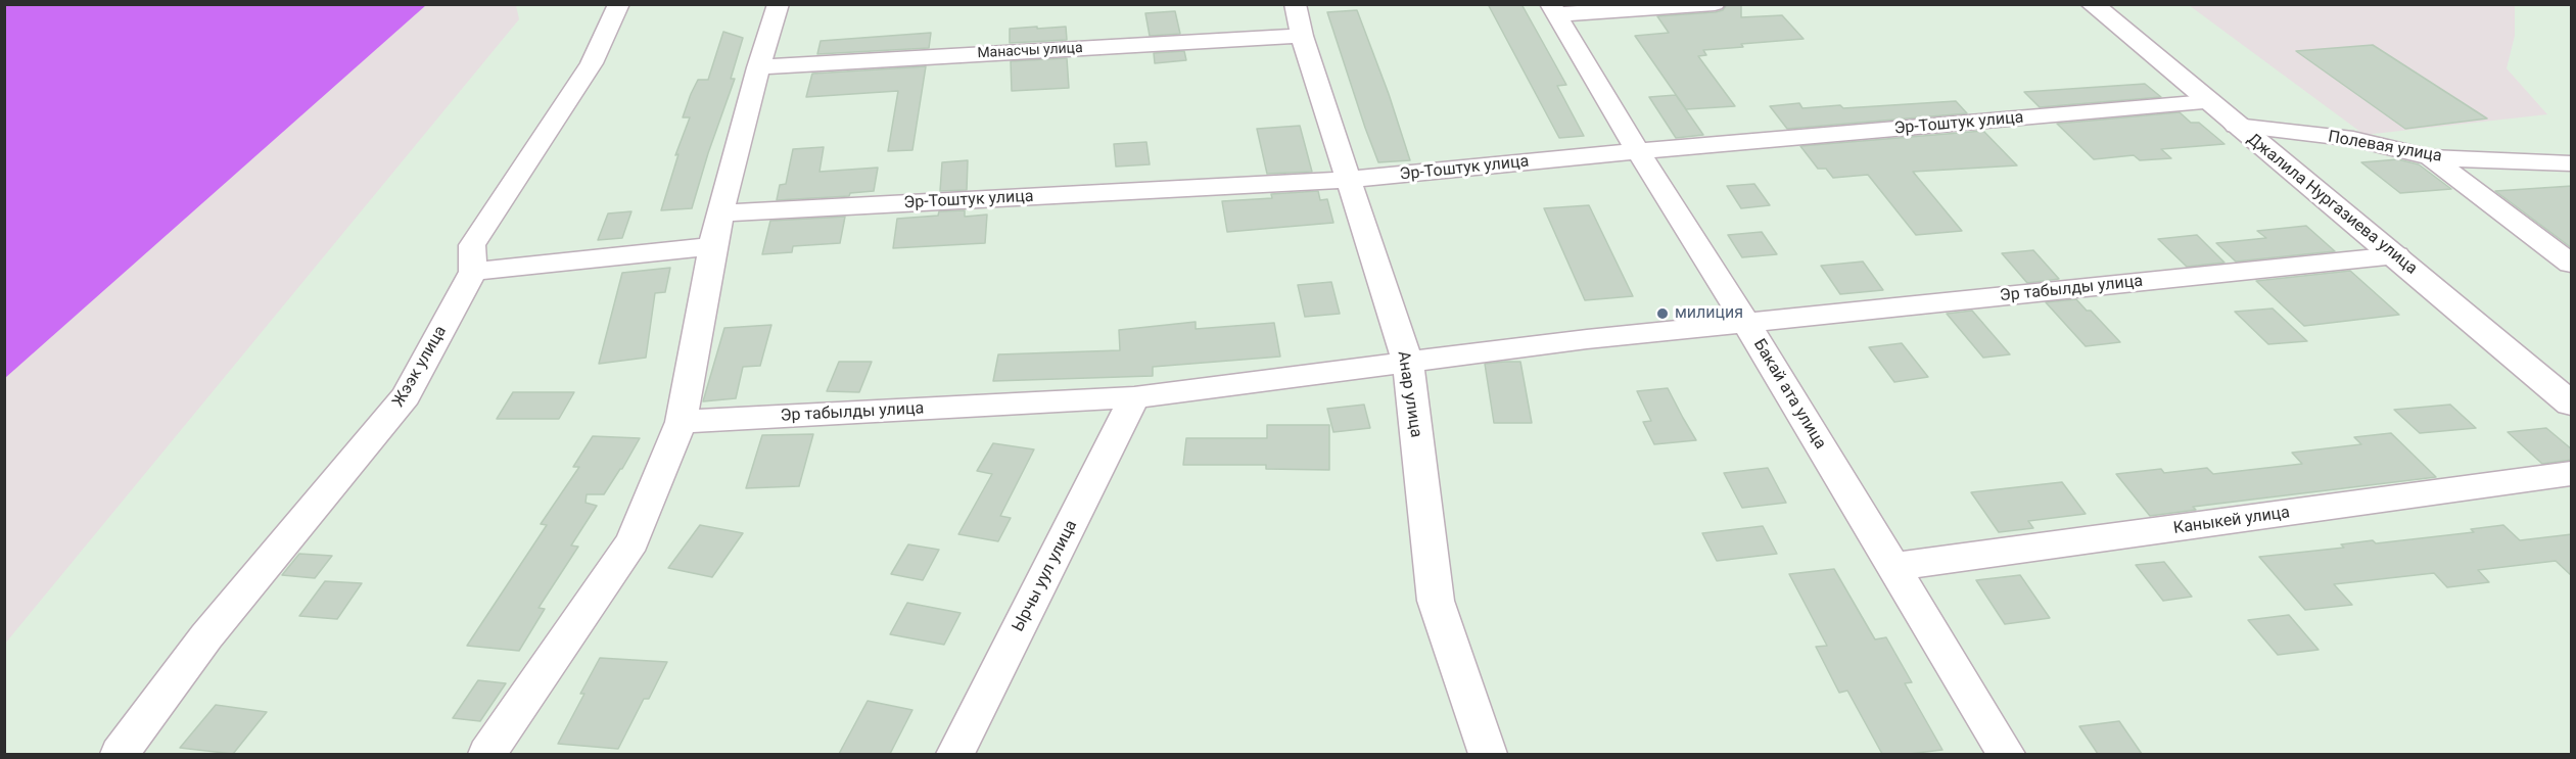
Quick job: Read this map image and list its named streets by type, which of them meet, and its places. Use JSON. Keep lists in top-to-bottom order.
{
  "streets": {
    "street": [
      "Манасчы улица",
      "Эр-Тоштук улица",
      "Полевая улица",
      "Джалила Нургазиева улица",
      "Эр табылды улица",
      "Жээк улица",
      "Анар улица",
      "Бакай ата улица",
      "Каныкей улица",
      "Ырчы уул улица"
    ]
  },
  "crossings": [
    ["Манасчы улица", "Анар улица"],
    ["Эр-Тоштук улица", "Джалила Нургазиева улица"],
    ["Эр-Тоштук улица", "Анар улица"],
    ["Эр-Тоштук улица", "Бакай ата улица"],
    ["Полевая улица", "Джалила Нургазиева улица"],
    ["Джалила Нургазиева улица", "Эр табылды улица"],
    ["Эр табылды улица", "Анар улица"],
    ["Эр табылды улица", "Бакай ата улица"],
    ["Эр табылды улица", "Ырчы уул улица"],
    ["Бакай ата улица", "Каныкей улица"]
  ],
  "places": ["милиция"]
}
